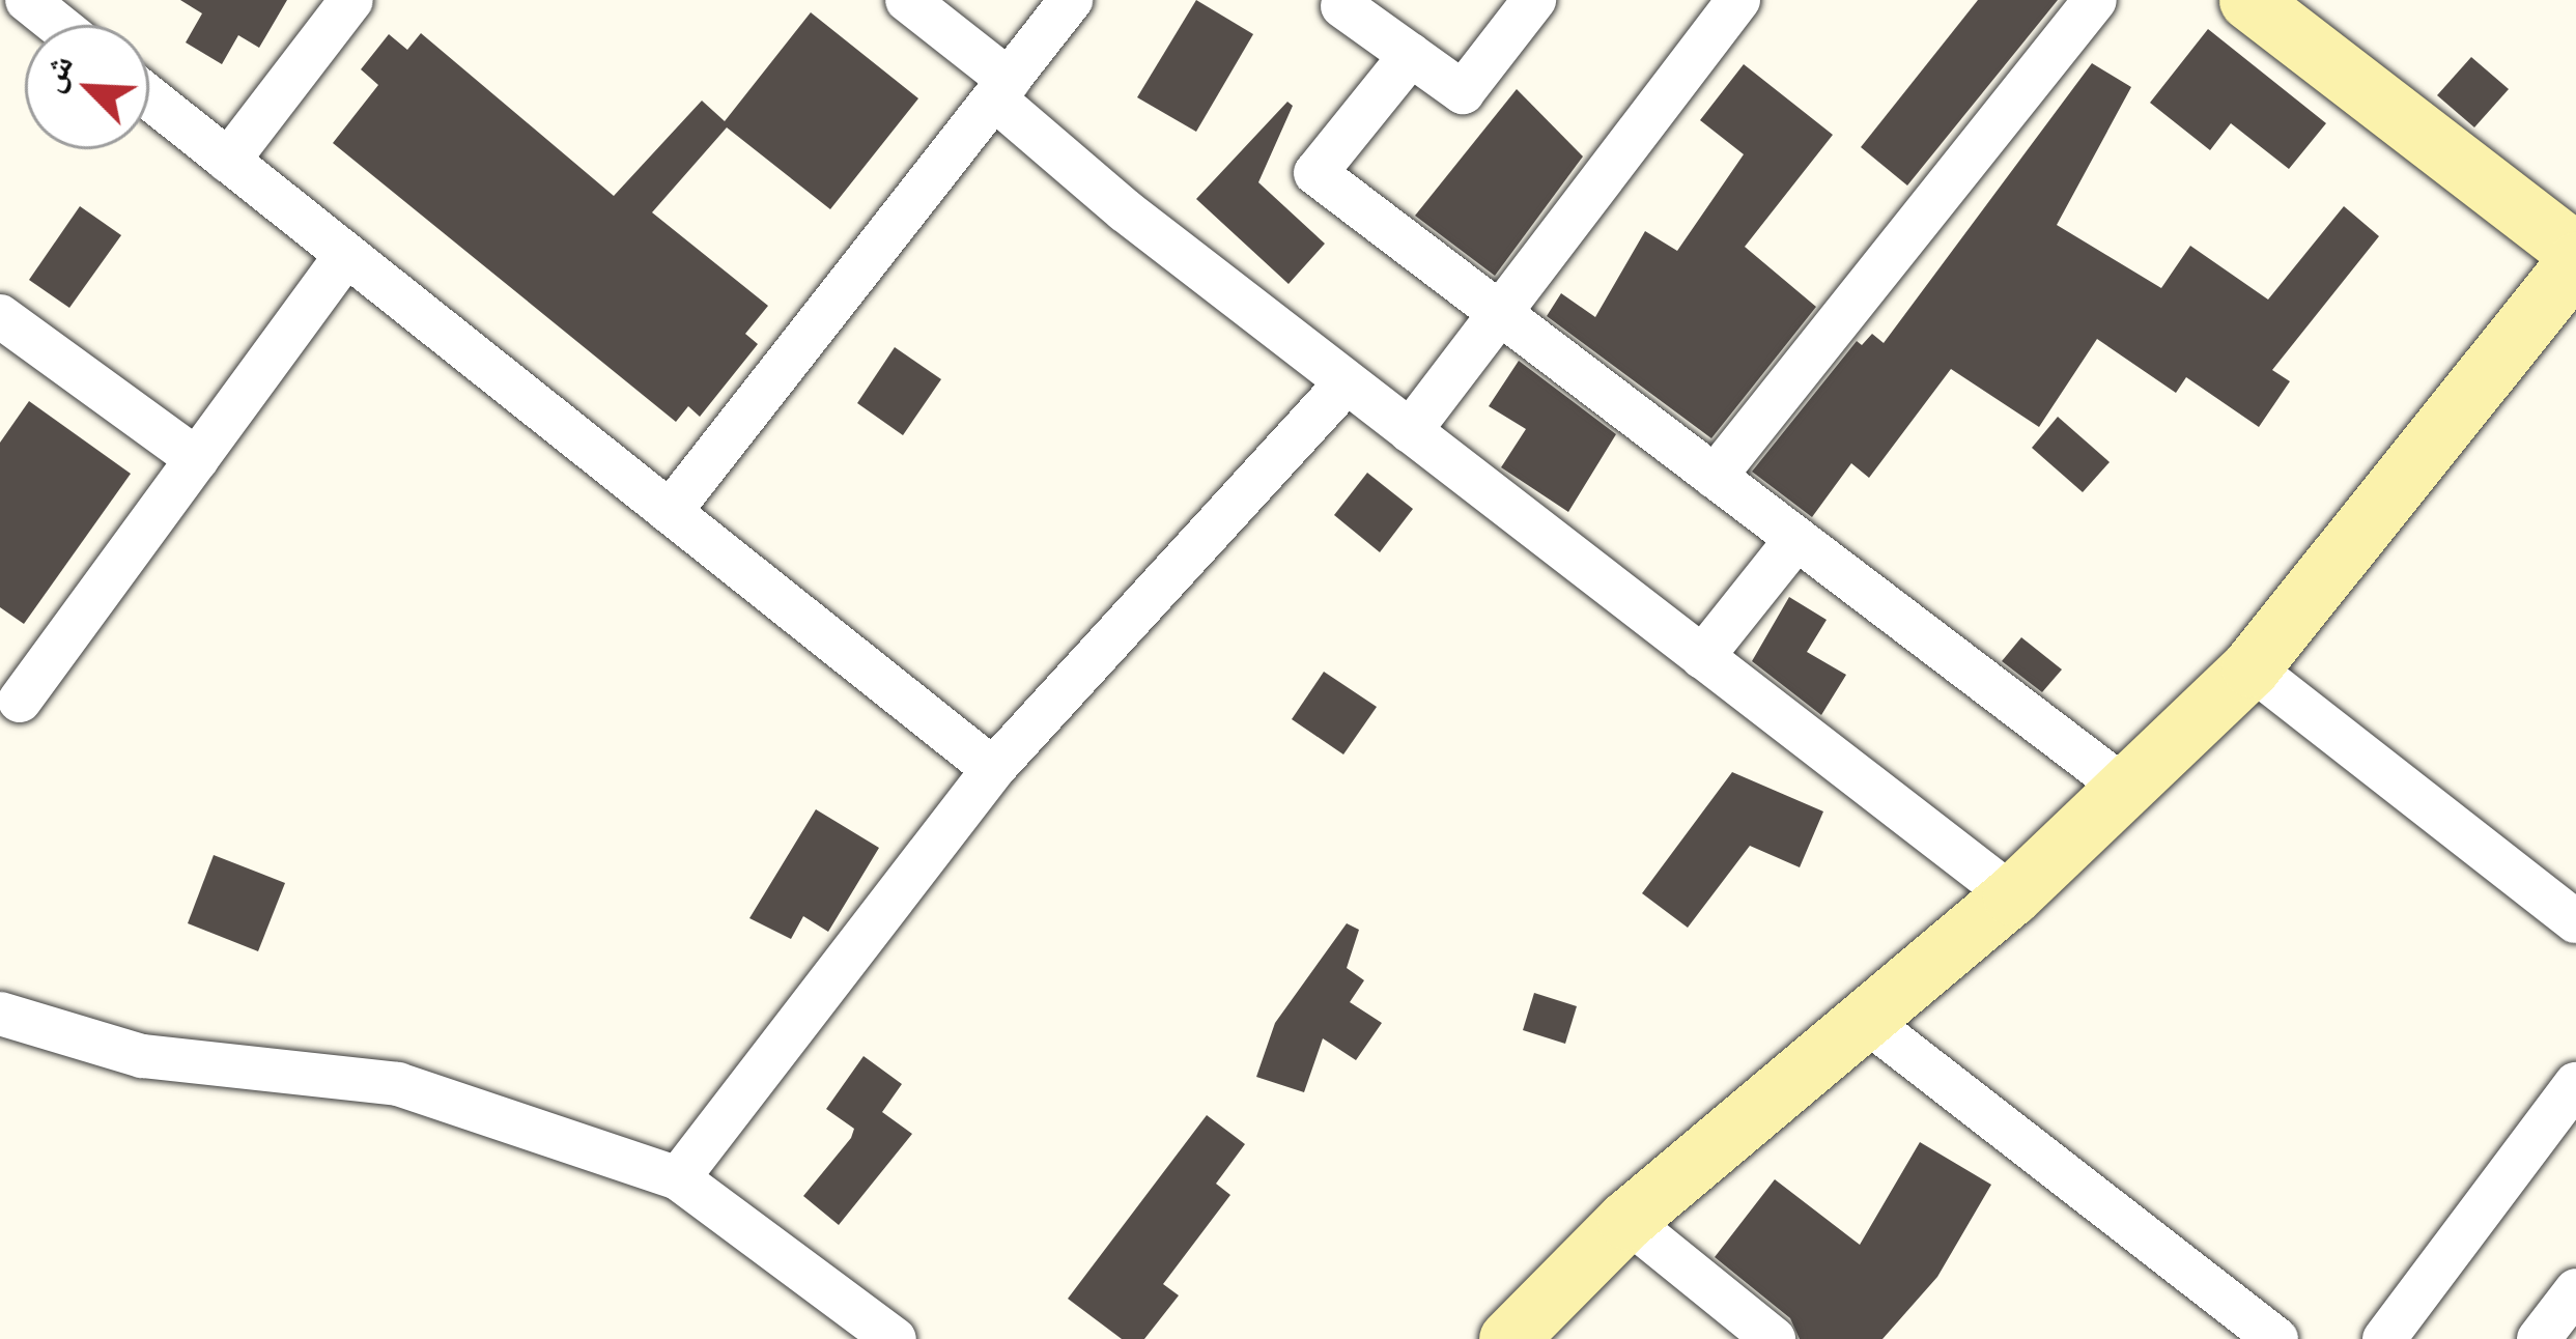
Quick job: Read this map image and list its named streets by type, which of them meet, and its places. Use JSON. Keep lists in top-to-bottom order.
{
  "north": "top left"
}
